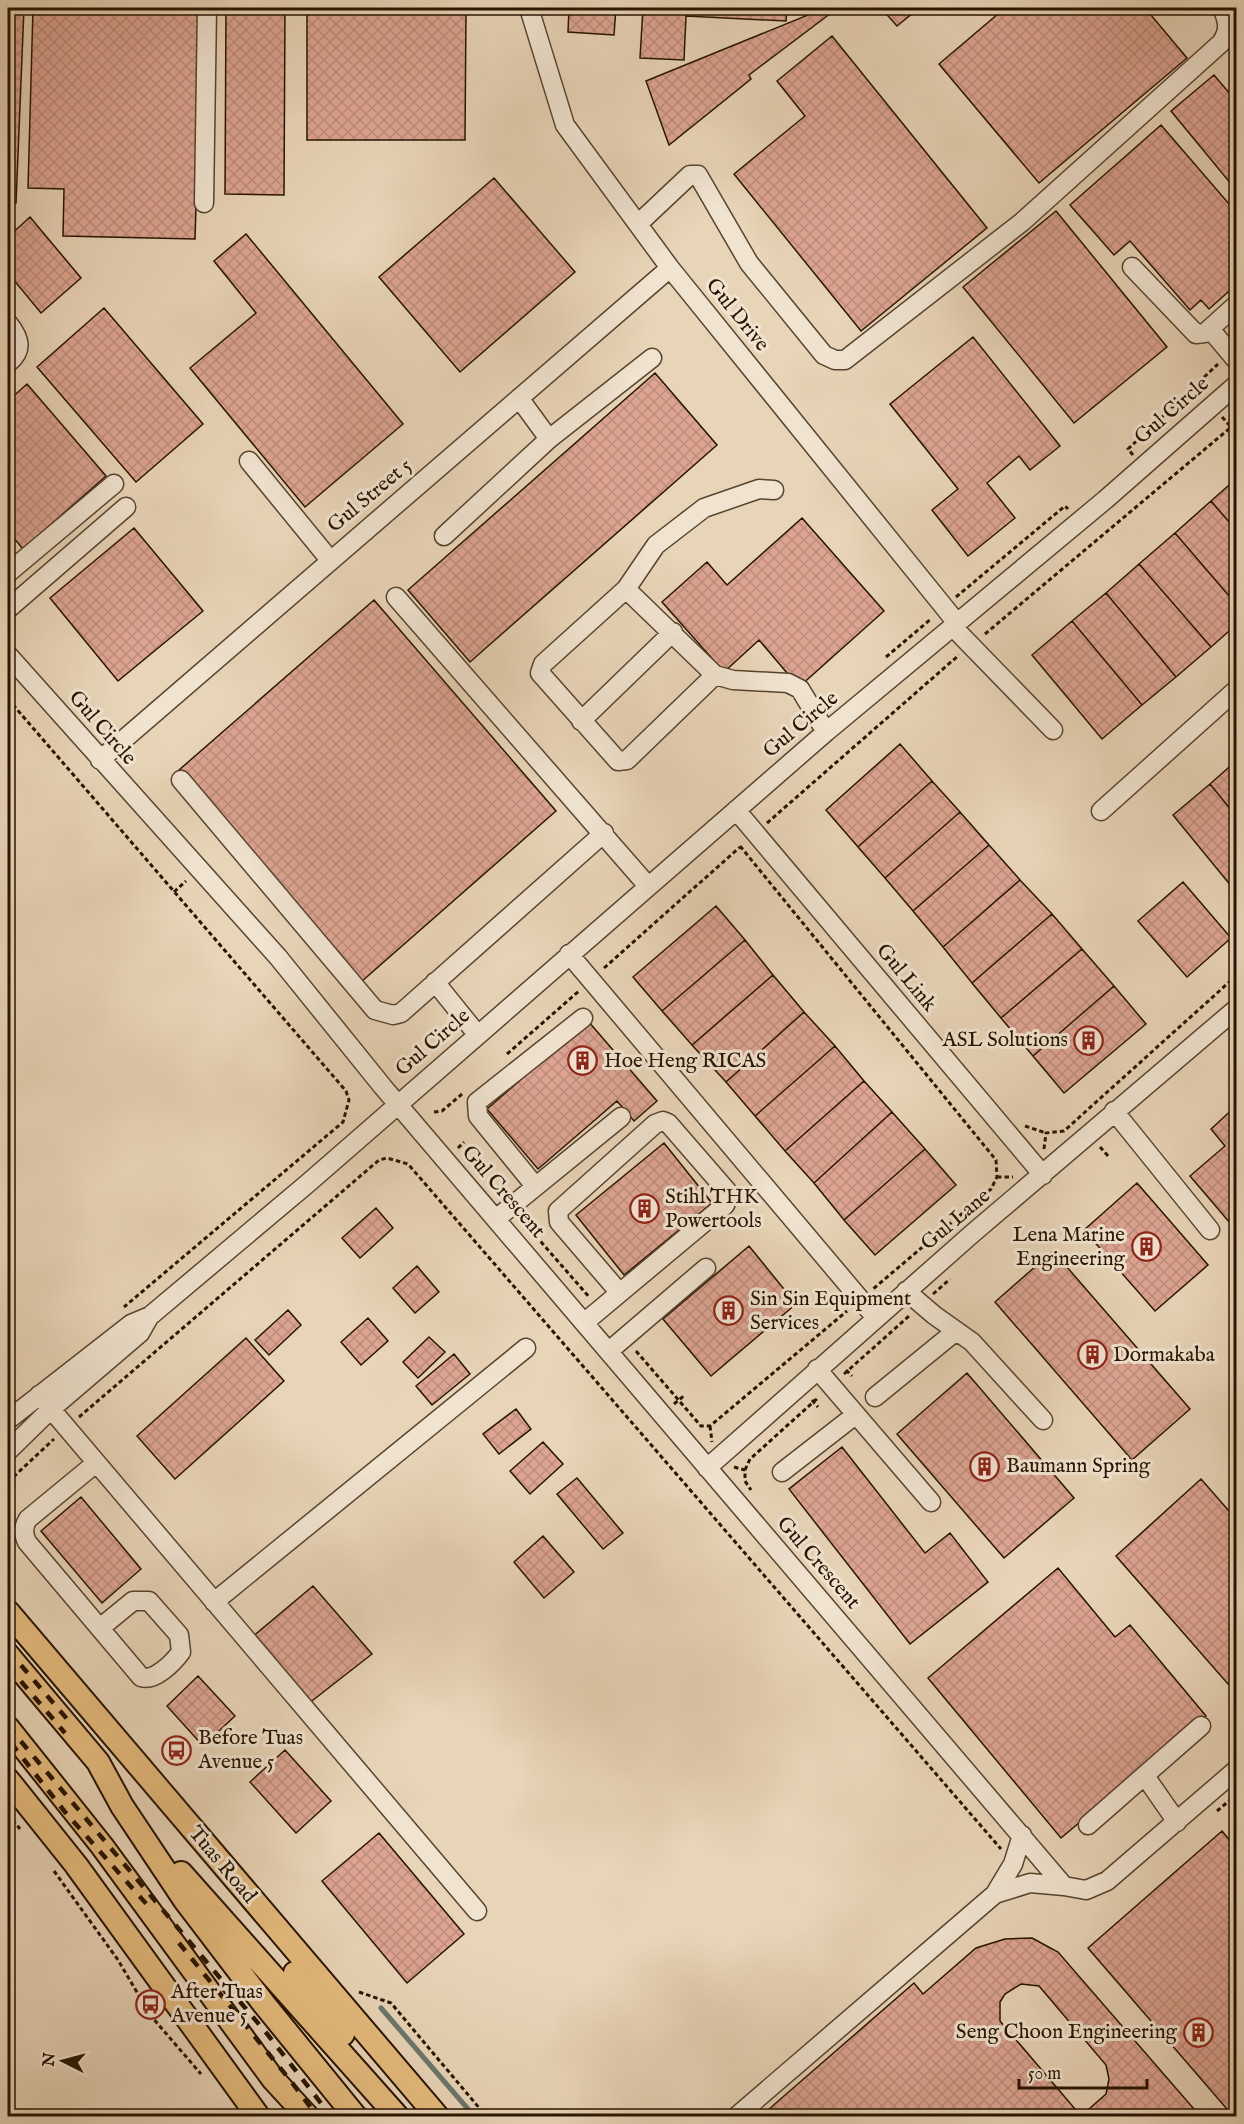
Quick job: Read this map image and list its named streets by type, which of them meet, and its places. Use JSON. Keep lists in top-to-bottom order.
{
  "streets": {
    "main road": ["Tuas Road"],
    "street": [
      "Gul Drive",
      "Gul Circle",
      "Gul Street 5",
      "Gul Link",
      "Gul Crescent",
      "Gul Lane"
    ]
  },
  "crossings": [
    ["Gul Drive", "Gul Circle"],
    ["Gul Drive", "Gul Street 5"],
    ["Gul Circle", "Gul Street 5"],
    ["Gul Circle", "Gul Link"],
    ["Gul Circle", "Gul Crescent"],
    ["Gul Link", "Gul Lane"],
    ["Gul Crescent", "Gul Lane"]
  ],
  "places": {
    "building": [
      "ASL Solutions",
      "Hoe Heng RICAS",
      "Stihl THK Powertools",
      "Lena Marine Engineering",
      "Sin Sin Equipment Services",
      "Dormakaba",
      "Baumann Spring",
      "Seng Choon Engineering"
    ],
    "bus stop": ["Before Tuas Avenue 5", "After Tuas Avenue 5"]
  },
  "scale_bar": "50 m",
  "north": "left"
}
